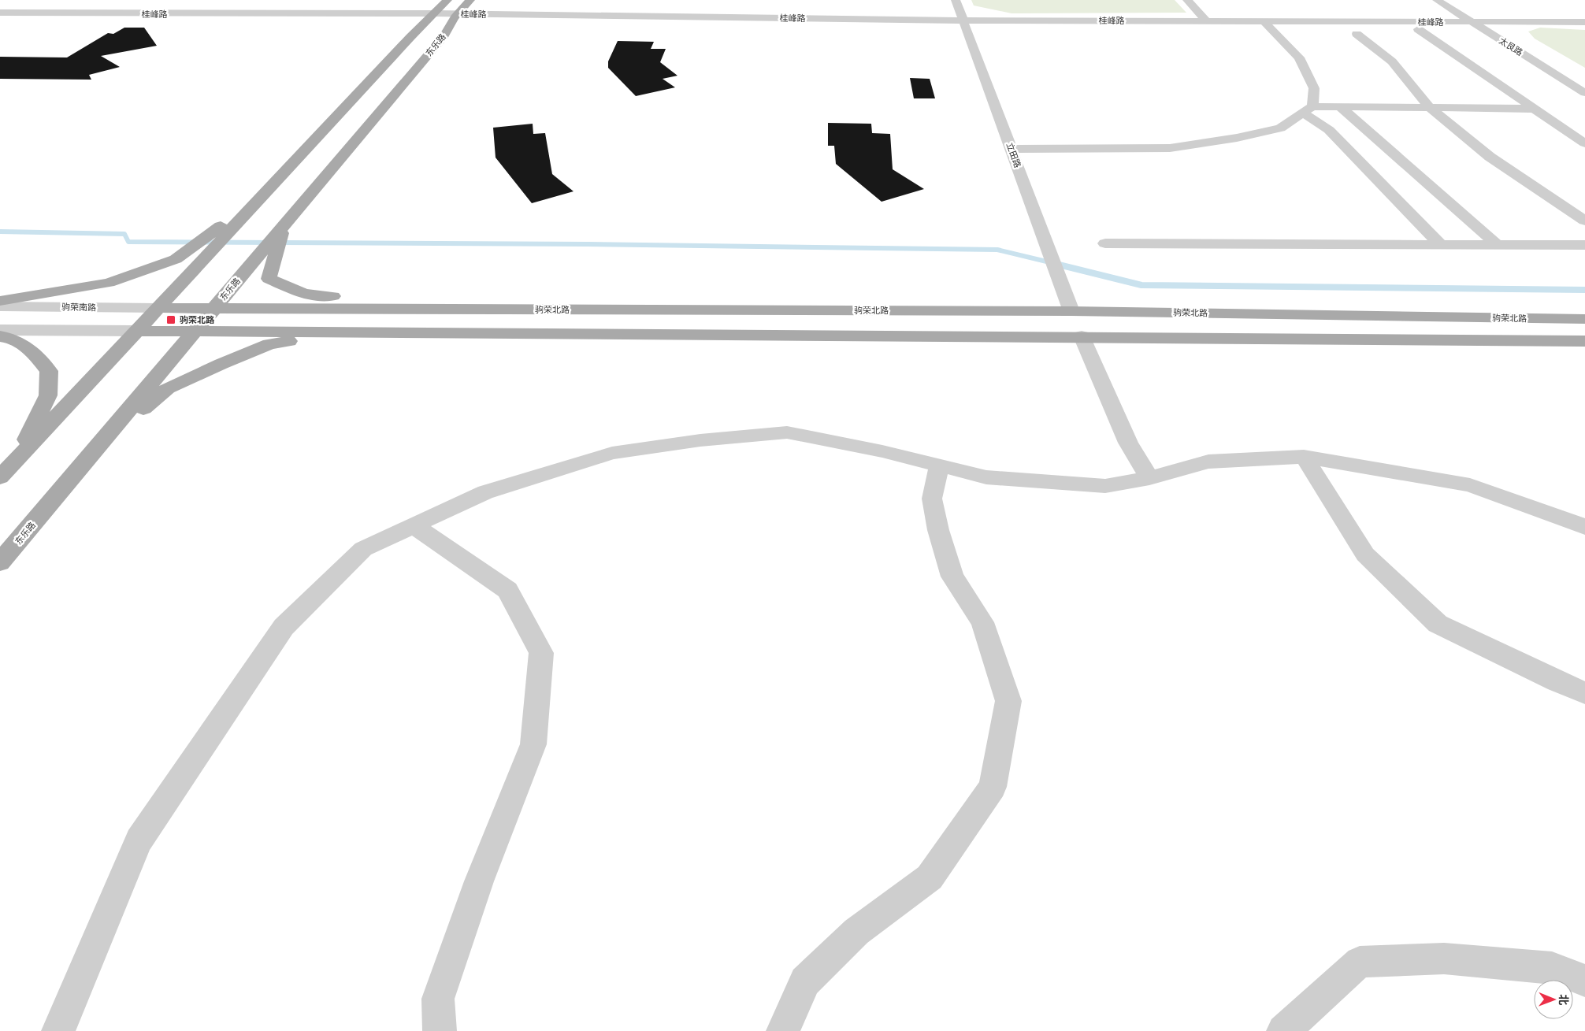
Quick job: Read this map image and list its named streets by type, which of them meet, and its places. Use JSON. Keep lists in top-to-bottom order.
{
  "streets": {
    "main road": ["东乐路", "驹荣北路"],
    "street": [
      "桂峰路",
      "太艮路",
      "立田路",
      "驹荣南路"
    ]
  },
  "crossings": [
    ["桂峰路", "立田路"],
    ["东乐路", "驹荣北路"],
    ["立田路", "驹荣北路"],
    ["驹荣南路", "驹荣北路"]
  ],
  "places": {
    "transit": ["驹荣北路"]
  },
  "north": "right"
}
